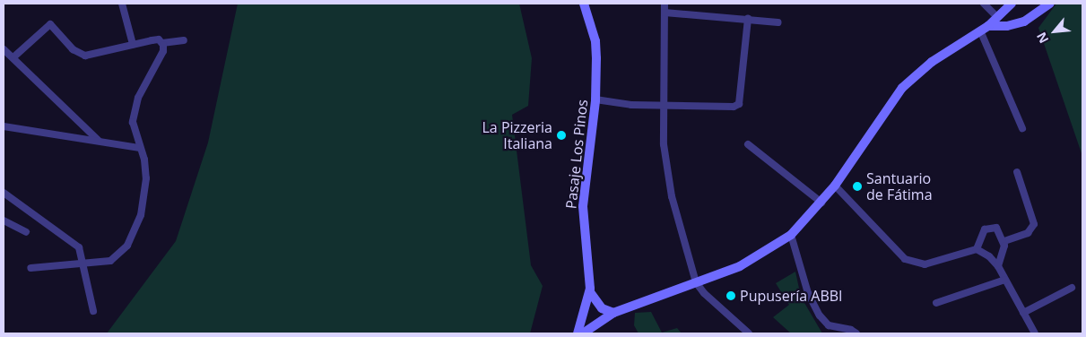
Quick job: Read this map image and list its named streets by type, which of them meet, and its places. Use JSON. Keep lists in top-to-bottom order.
{
  "streets": {
    "main road": ["Pasaje Los Pinos"]
  },
  "places": ["La Pizzeria Italiana", "Santuario de Fátima", "Pupusería ABBI"],
  "north": "bottom left"
}
